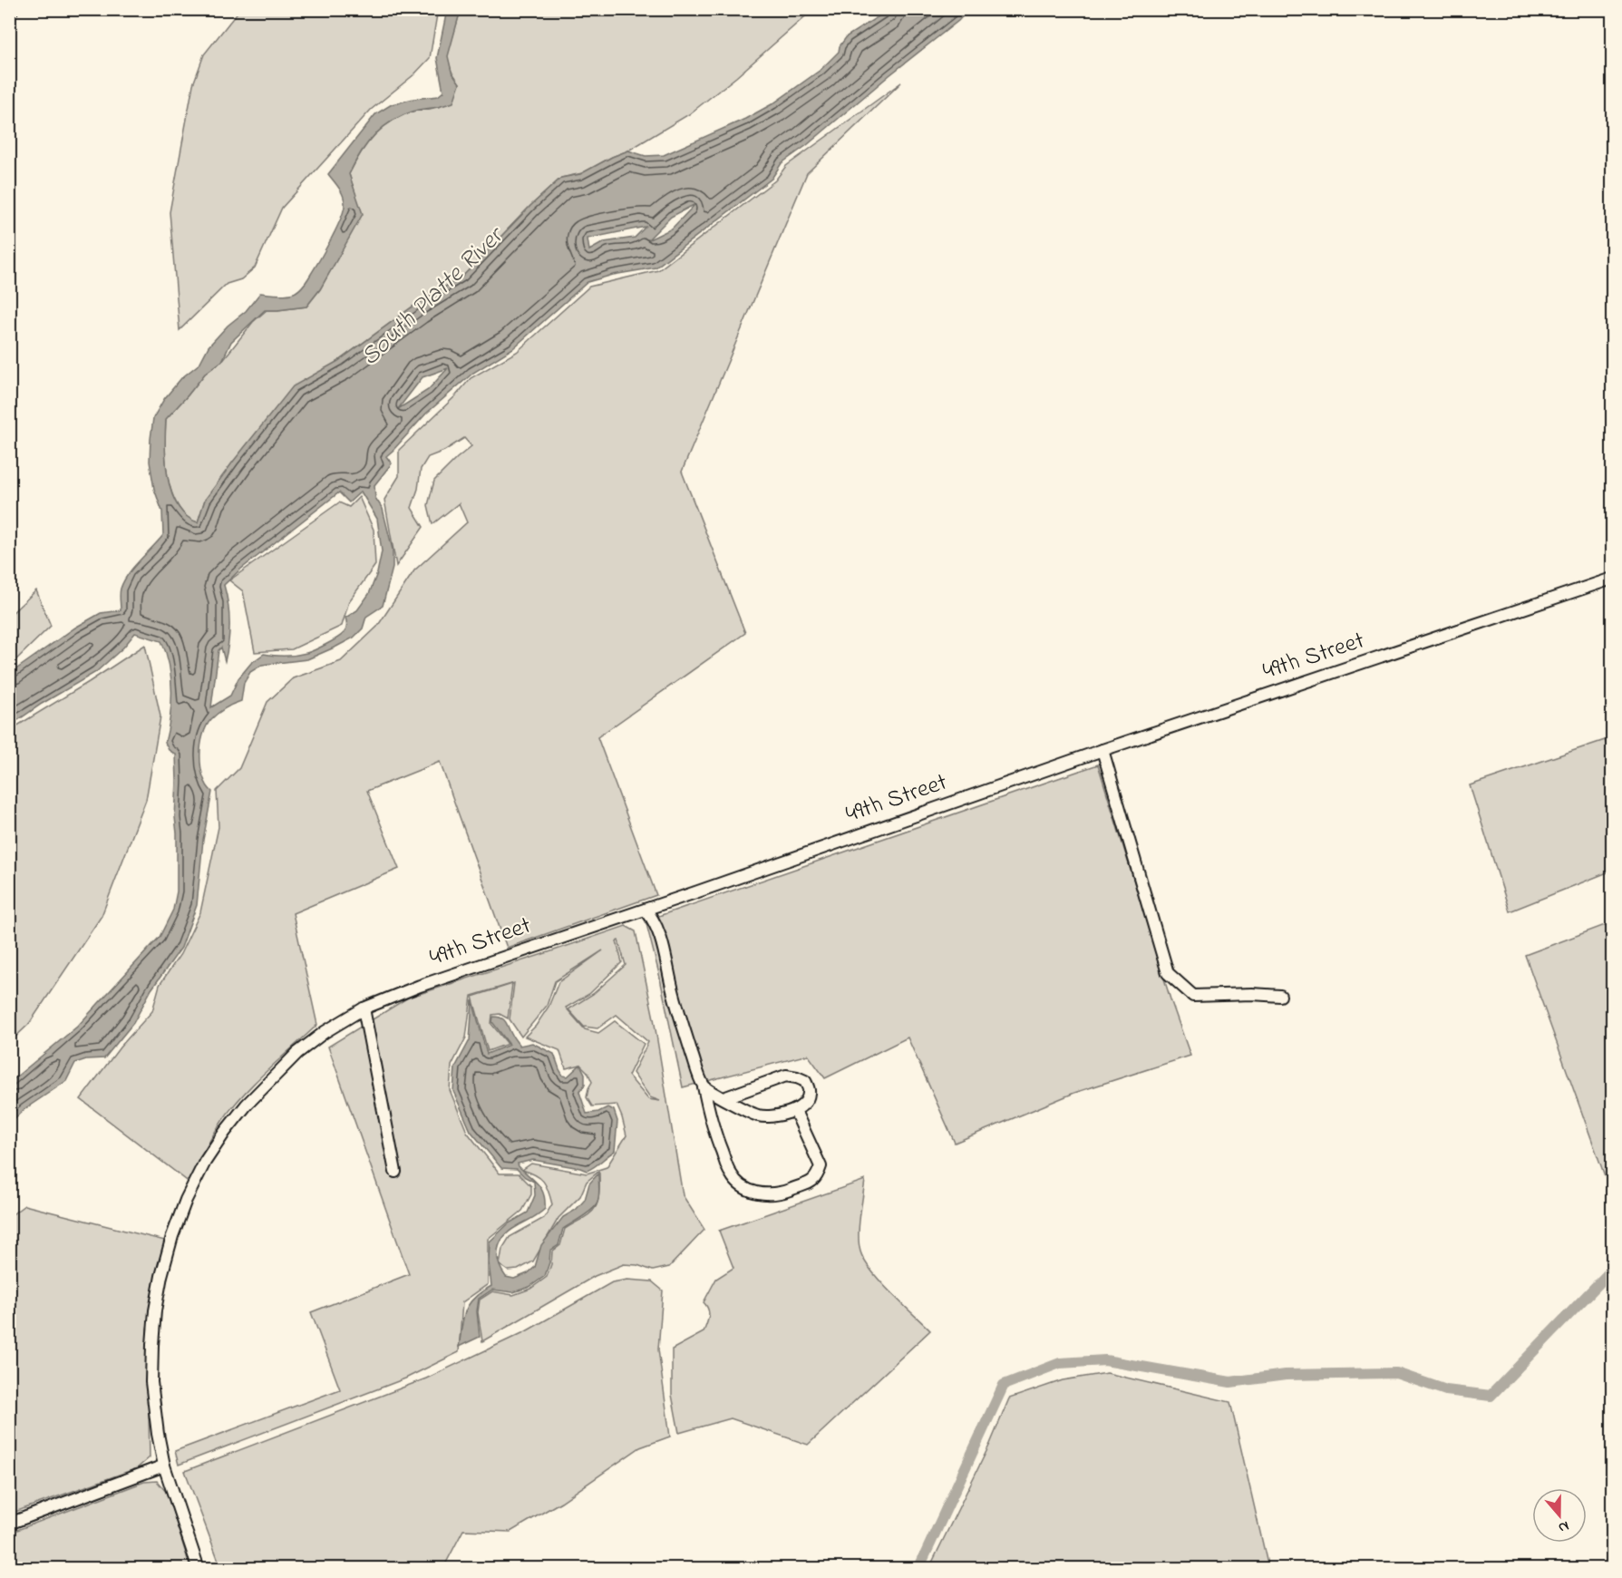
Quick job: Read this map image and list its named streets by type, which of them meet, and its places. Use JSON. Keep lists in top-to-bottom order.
{
  "streets": {
    "street": ["49th Street"]
  },
  "water": ["South Platte River"],
  "north": "bottom"
}
